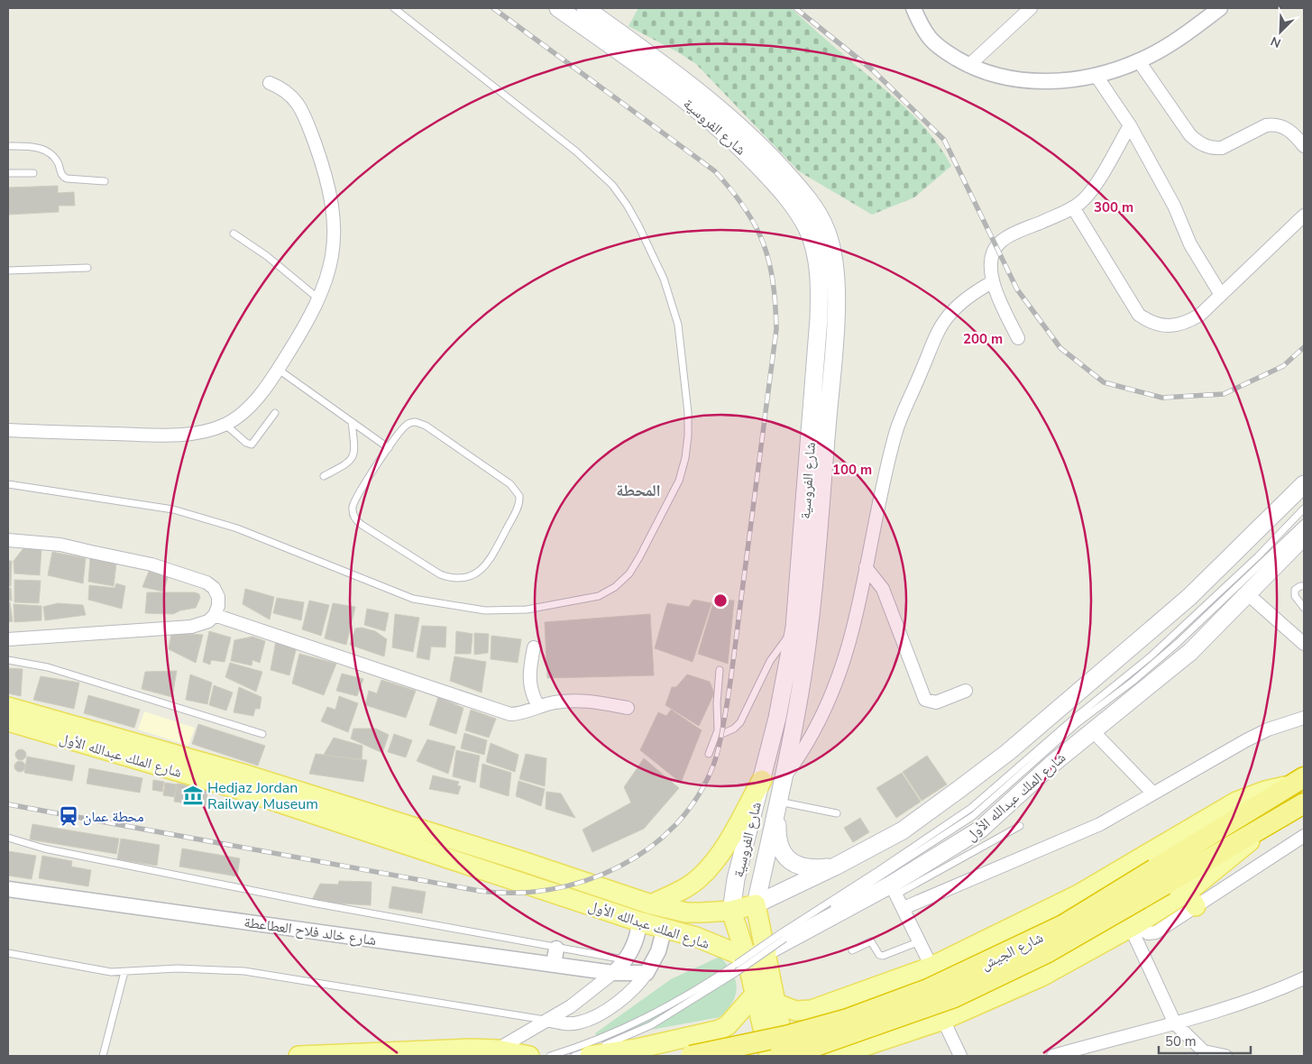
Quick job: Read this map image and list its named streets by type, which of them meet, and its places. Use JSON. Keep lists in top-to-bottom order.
{
  "streets": {
    "highway": ["شارع الجيش"],
    "main road": ["شارع الفروسية", "شارع الملك عبدالله الأول"],
    "street": ["شارع خالد فلاح العطاعطة"]
  },
  "crossings": [
    ["شارع الفروسية", "شارع الملك عبدالله الأول"]
  ],
  "districts": ["المحطة"],
  "places": {
    "museum": ["Hedjaz Jordan Railway Museum"],
    "station": ["محطة عمان"]
  },
  "scale_bar": "50 m",
  "north": "bottom left",
  "rings": ["300 m", "200 m", "100 m"]
}
